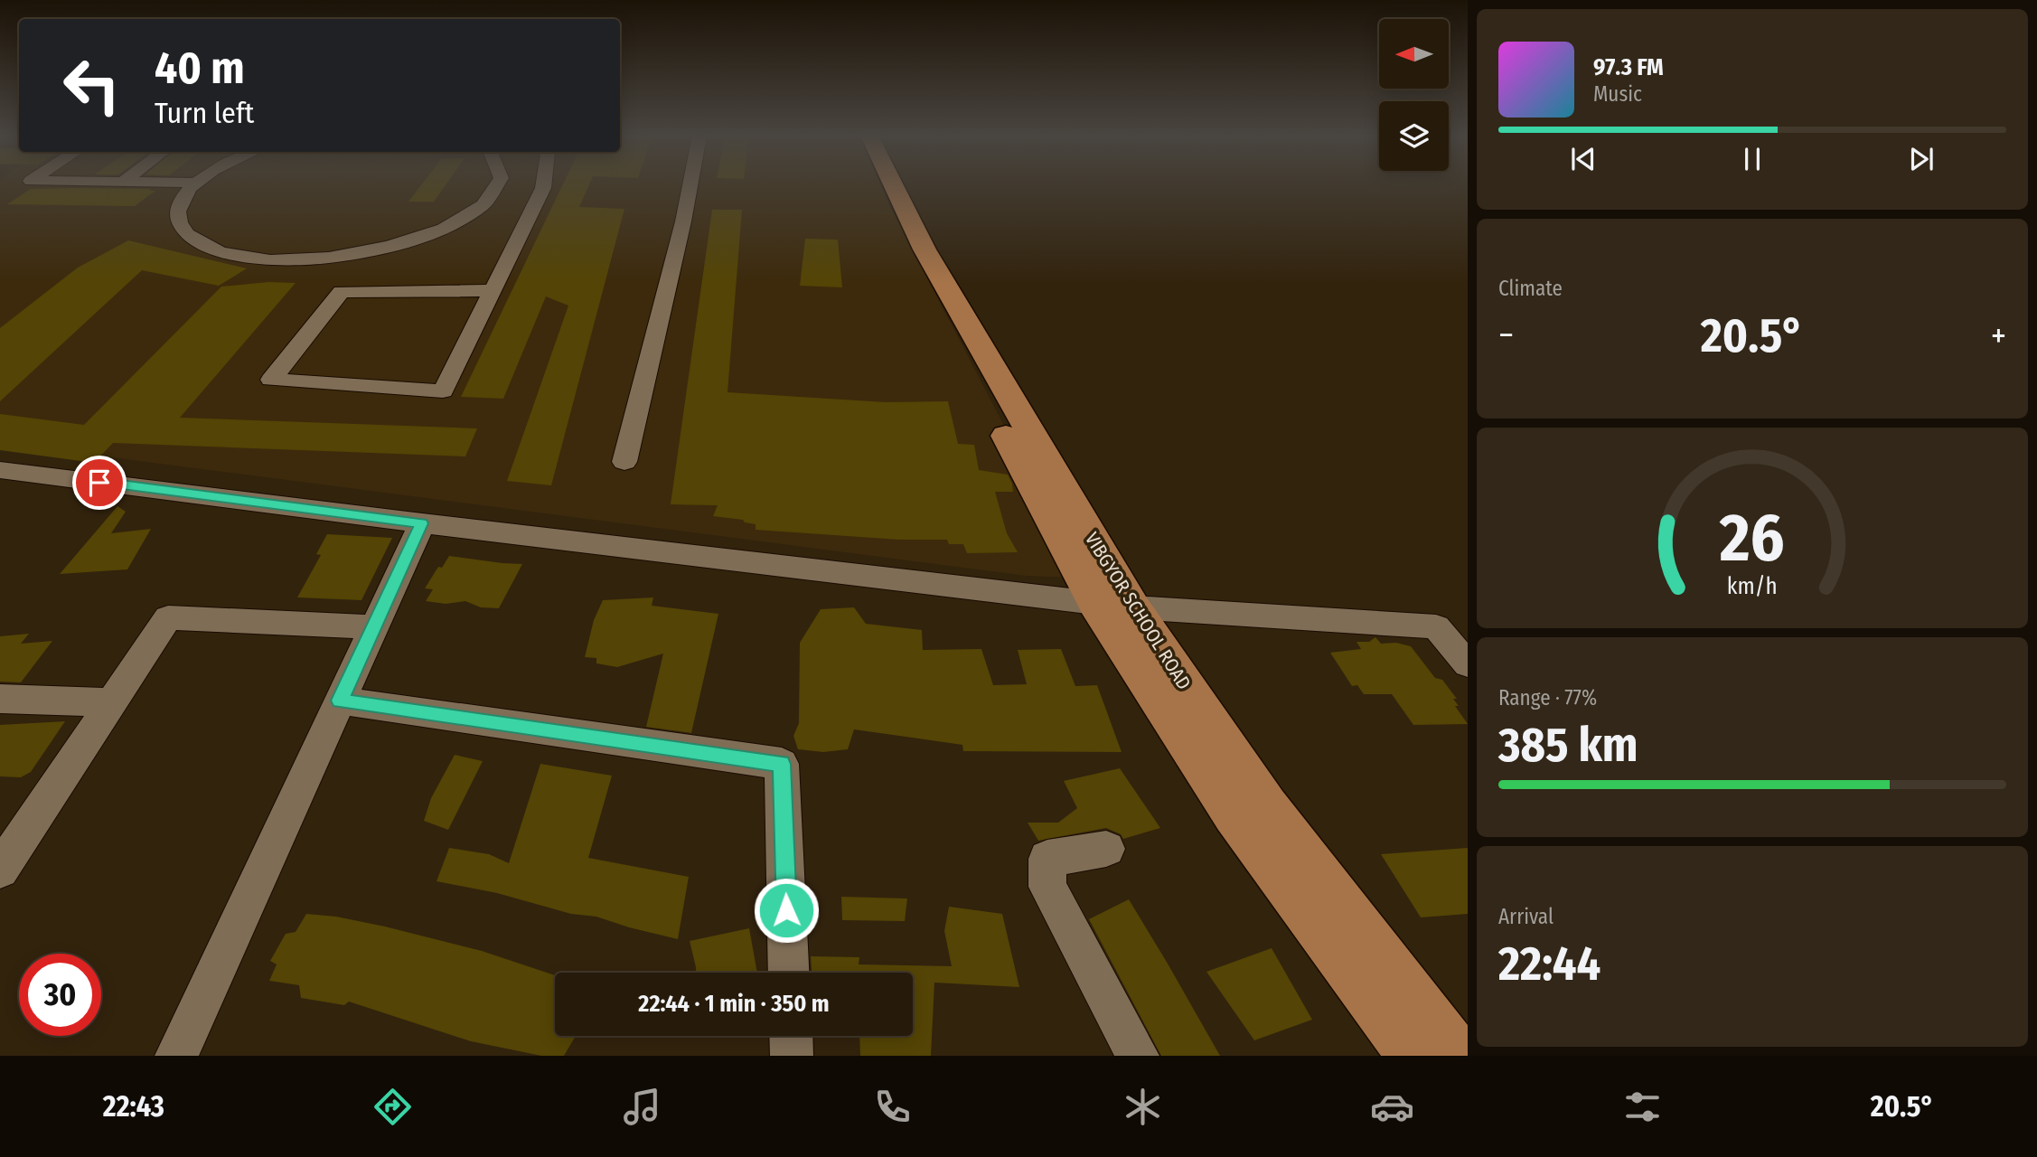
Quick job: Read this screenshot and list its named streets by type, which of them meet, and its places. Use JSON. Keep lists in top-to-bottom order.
{
  "streets": {
    "main road": ["VIBGYOR SCHOOL ROAD"]
  },
  "north": "left",
  "page": {
    "turn": ["40 m", "Turn left"],
    "song": ["97.3 FM", "Music"],
    "tile": [
      "Climate",
      ["Range · 77%", "385 km"],
      ["Arrival", "22:44"]
    ],
    "heat": ["−", "20.5°", "+"],
    "limit": "30",
    "trip": "22:44 · 1 min · 350 m",
    "tabs": ["22:43", "20.5°"],
    "gauge": ["26", "km/h"]
  }
}
